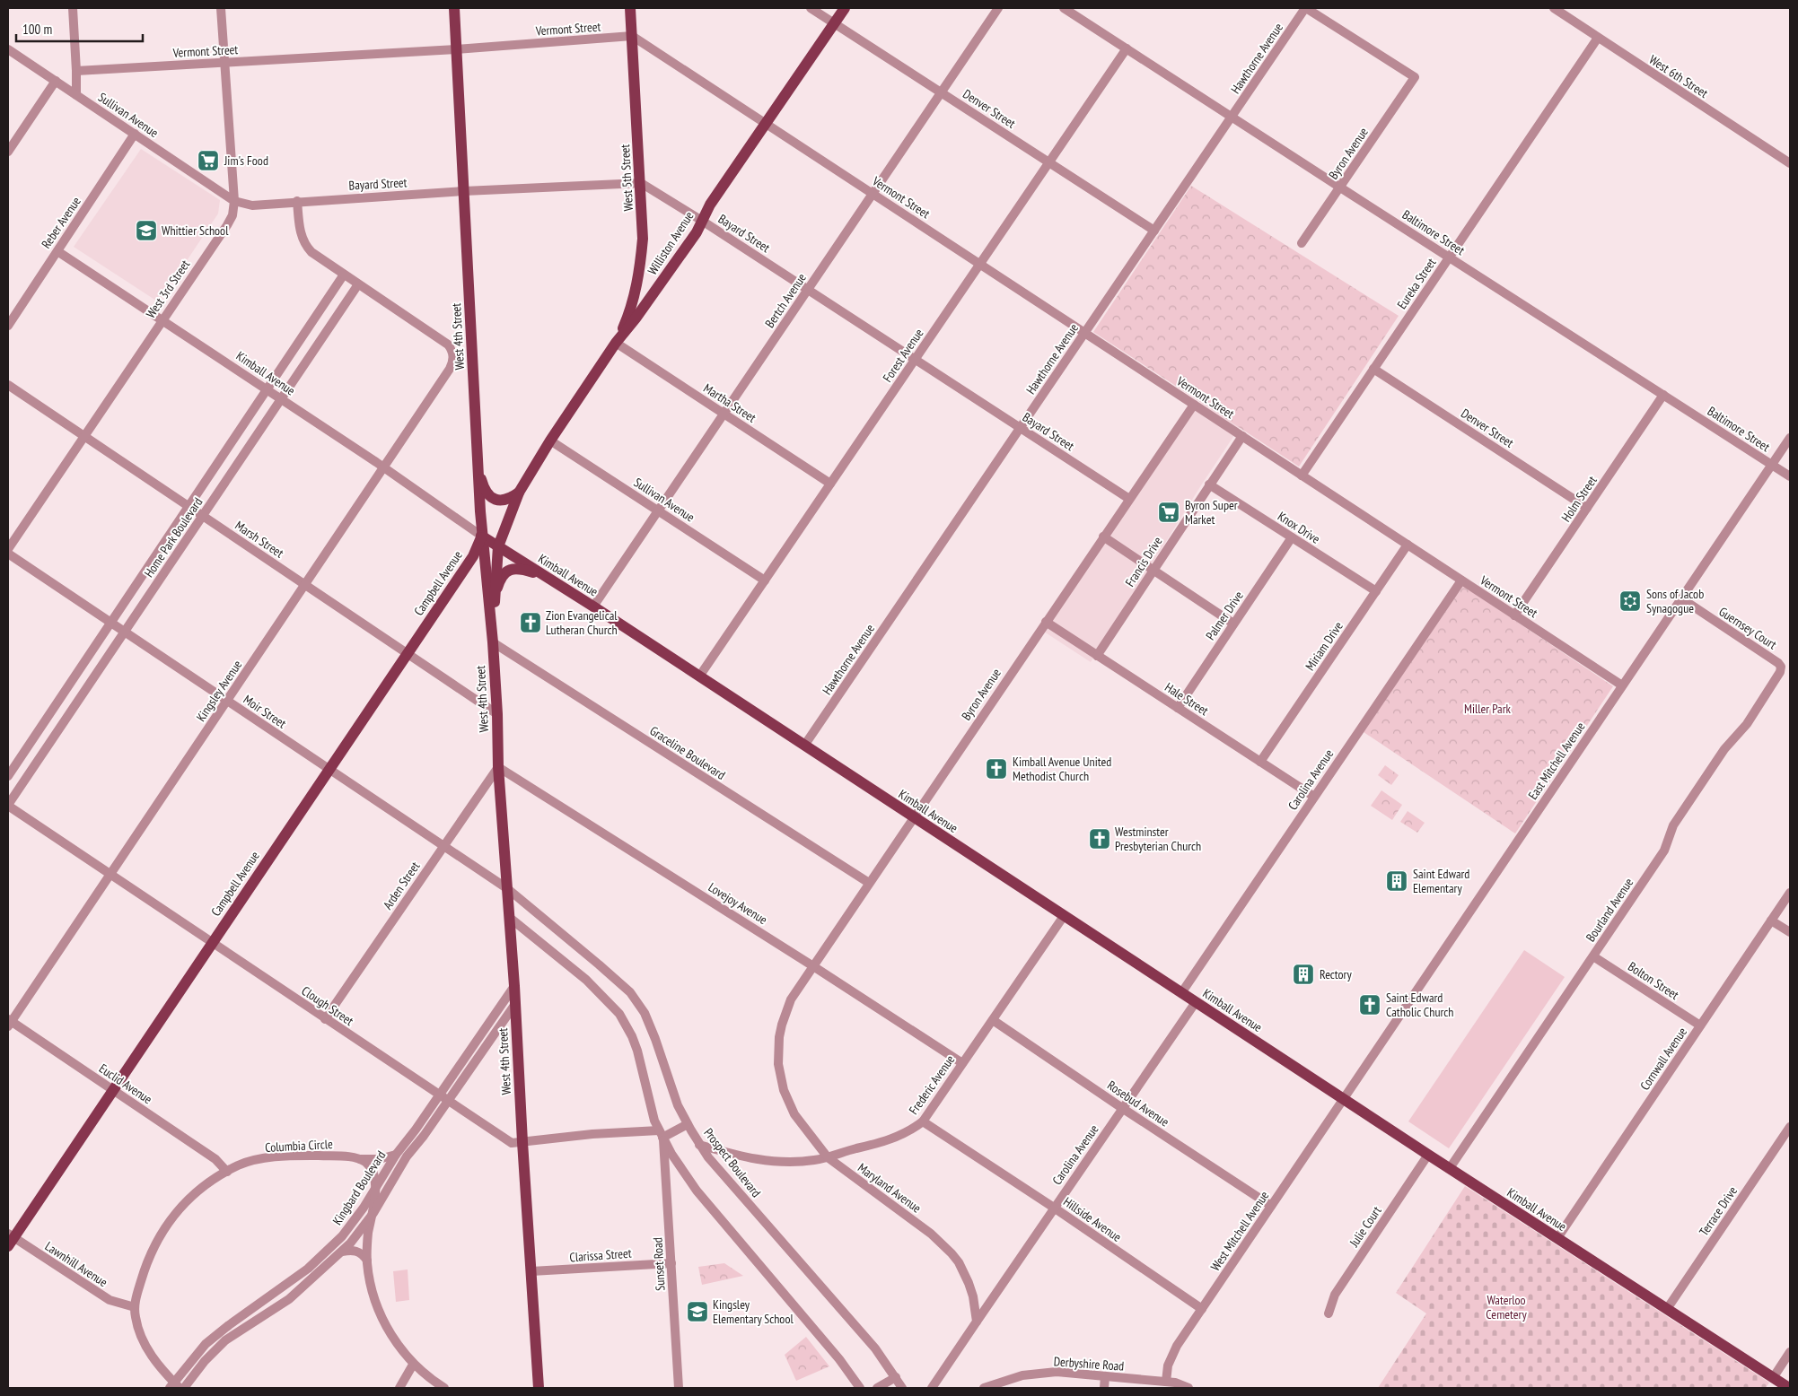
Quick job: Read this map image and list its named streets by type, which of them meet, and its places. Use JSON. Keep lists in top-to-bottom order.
{
  "streets": {
    "main road": [
      "West 5th Street",
      "Williston Avenue",
      "West 4th Street",
      "Kimball Avenue",
      "Campbell Avenue"
    ],
    "street": [
      "Vermont Street",
      "Hawthorne Avenue",
      "West 6th Street",
      "Denver Street",
      "Sullivan Avenue",
      "Byron Avenue",
      "Bayard Street",
      "Reber Avenue",
      "Baltimore Street",
      "Eureka Street",
      "West 3rd Street",
      "Bertch Avenue",
      "Forest Avenue",
      "Martha Street",
      "Holm Street",
      "Knox Drive",
      "Home Park Boulevard",
      "Marsh Street",
      "Francis Drive",
      "Palmer Drive",
      "Guernsey Court",
      "Miriam Drive",
      "Kingsley Avenue",
      "Hale Street",
      "Moir Street",
      "Graceline Boulevard",
      "East Mitchell Avenue",
      "Carolina Avenue",
      "Arden Street",
      "Lovejoy Avenue",
      "Bourland Avenue",
      "Bolton Street",
      "Clough Street",
      "Cornwall Avenue",
      "Euclid Avenue",
      "Frederic Avenue",
      "Rosebud Avenue",
      "Columbia Circle",
      "Prospect Boulevard",
      "Kingbard Boulevard",
      "Maryland Avenue",
      "Terrace Drive",
      "Hillside Avenue",
      "Julie Court",
      "West Mitchell Avenue",
      "Clarissa Street",
      "Lawnhill Avenue",
      "Sunset Road",
      "Derbyshire Road"
    ]
  },
  "crossings": [
    ["Vermont Street", "Hawthorne Avenue"],
    ["Vermont Street", "Byron Avenue"],
    ["Vermont Street", "West 5th Street"],
    ["Vermont Street", "Williston Avenue"],
    ["Vermont Street", "Eureka Street"],
    ["Vermont Street", "West 3rd Street"],
    ["Vermont Street", "Bertch Avenue"],
    ["Vermont Street", "West 4th Street"],
    ["Vermont Street", "Forest Avenue"],
    ["Vermont Street", "Holm Street"],
    ["Vermont Street", "Francis Drive"],
    ["Vermont Street", "Miriam Drive"],
    ["Vermont Street", "East Mitchell Avenue"],
    ["Vermont Street", "Carolina Avenue"],
    ["Hawthorne Avenue", "Denver Street"],
    ["Hawthorne Avenue", "Byron Avenue"],
    ["Hawthorne Avenue", "Bayard Street"],
    ["Hawthorne Avenue", "Baltimore Street"],
    ["Hawthorne Avenue", "Kimball Avenue"],
    ["West 6th Street", "Eureka Street"],
    ["Denver Street", "Williston Avenue"],
    ["Denver Street", "Eureka Street"],
    ["Denver Street", "Bertch Avenue"],
    ["Denver Street", "Forest Avenue"],
    ["Denver Street", "Holm Street"],
    ["Sullivan Avenue", "Bayard Street"],
    ["Sullivan Avenue", "Reber Avenue"],
    ["Sullivan Avenue", "Williston Avenue"],
    ["Sullivan Avenue", "West 3rd Street"],
    ["Sullivan Avenue", "Bertch Avenue"],
    ["Sullivan Avenue", "Forest Avenue"],
    ["Byron Avenue", "Bayard Street"],
    ["Byron Avenue", "Baltimore Street"],
    ["Byron Avenue", "Kimball Avenue"],
    ["Byron Avenue", "Hale Street"],
    ["Byron Avenue", "Graceline Boulevard"],
    ["Byron Avenue", "Lovejoy Avenue"],
    ["Byron Avenue", "Maryland Avenue"],
    ["West 5th Street", "Bayard Street"],
    ["West 5th Street", "Williston Avenue"],
    ["West 5th Street", "Martha Street"],
    ["Bayard Street", "Williston Avenue"],
    ["Bayard Street", "West 3rd Street"],
    ["Bayard Street", "Bertch Avenue"],
    ["Bayard Street", "West 4th Street"],
    ["Bayard Street", "Forest Avenue"],
    ["Reber Avenue", "Kimball Avenue"],
    ["Baltimore Street", "Eureka Street"],
    ["Baltimore Street", "Forest Avenue"],
    ["Baltimore Street", "Holm Street"],
    ["Baltimore Street", "East Mitchell Avenue"],
    ["Williston Avenue", "West 4th Street"],
    ["Williston Avenue", "Kimball Avenue"],
    ["Williston Avenue", "Martha Street"],
    ["Williston Avenue", "Graceline Boulevard"],
    ["West 3rd Street", "Kimball Avenue"],
    ["West 3rd Street", "Marsh Street"],
    ["Bertch Avenue", "Kimball Avenue"],
    ["Bertch Avenue", "Martha Street"],
    ["West 4th Street", "Kimball Avenue"],
    ["West 4th Street", "Marsh Street"],
    ["West 4th Street", "Campbell Avenue"],
    ["West 4th Street", "Moir Street"],
    ["West 4th Street", "Graceline Boulevard"],
    ["West 4th Street", "Arden Street"],
    ["West 4th Street", "Lovejoy Avenue"],
    ["West 4th Street", "Clough Street"],
    ["West 4th Street", "Prospect Boulevard"],
    ["West 4th Street", "Kingbard Boulevard"],
    ["West 4th Street", "Clarissa Street"],
    ["Forest Avenue", "Kimball Avenue"],
    ["Forest Avenue", "Martha Street"],
    ["Kimball Avenue", "Home Park Boulevard"],
    ["Kimball Avenue", "Campbell Avenue"],
    ["Kimball Avenue", "Kingsley Avenue"],
    ["Kimball Avenue", "East Mitchell Avenue"],
    ["Kimball Avenue", "Carolina Avenue"],
    ["Kimball Avenue", "Bourland Avenue"],
    ["Kimball Avenue", "Cornwall Avenue"],
    ["Kimball Avenue", "Frederic Avenue"],
    ["Kimball Avenue", "Terrace Drive"],
    ["Kimball Avenue", "Julie Court"],
    ["Kimball Avenue", "West Mitchell Avenue"],
    ["Knox Drive", "Francis Drive"],
    ["Knox Drive", "Palmer Drive"],
    ["Knox Drive", "Miriam Drive"],
    ["Home Park Boulevard", "Marsh Street"],
    ["Home Park Boulevard", "Kingsley Avenue"],
    ["Home Park Boulevard", "Moir Street"],
    ["Home Park Boulevard", "Clough Street"],
    ["Marsh Street", "Campbell Avenue"],
    ["Marsh Street", "Kingsley Avenue"],
    ["Francis Drive", "Hale Street"],
    ["Campbell Avenue", "Moir Street"],
    ["Campbell Avenue", "Clough Street"],
    ["Campbell Avenue", "Euclid Avenue"],
    ["Campbell Avenue", "Lawnhill Avenue"],
    ["Palmer Drive", "Hale Street"],
    ["Guernsey Court", "East Mitchell Avenue"],
    ["Guernsey Court", "Bourland Avenue"],
    ["Miriam Drive", "Hale Street"],
    ["Kingsley Avenue", "Moir Street"],
    ["Kingsley Avenue", "Clough Street"],
    ["Kingsley Avenue", "Euclid Avenue"],
    ["Hale Street", "Carolina Avenue"],
    ["Moir Street", "Arden Street"],
    ["Moir Street", "Prospect Boulevard"],
    ["East Mitchell Avenue", "West Mitchell Avenue"],
    ["Carolina Avenue", "Rosebud Avenue"],
    ["Carolina Avenue", "Maryland Avenue"],
    ["Carolina Avenue", "Hillside Avenue"],
    ["Arden Street", "Lovejoy Avenue"],
    ["Arden Street", "Clough Street"],
    ["Lovejoy Avenue", "Frederic Avenue"],
    ["Bourland Avenue", "Bolton Street"],
    ["Bolton Street", "Cornwall Avenue"],
    ["Clough Street", "Kingbard Boulevard"],
    ["Clough Street", "Sunset Road"],
    ["Euclid Avenue", "Columbia Circle"],
    ["Frederic Avenue", "Rosebud Avenue"],
    ["Frederic Avenue", "Prospect Boulevard"],
    ["Frederic Avenue", "Maryland Avenue"],
    ["Frederic Avenue", "Hillside Avenue"],
    ["Rosebud Avenue", "West Mitchell Avenue"],
    ["Columbia Circle", "Kingbard Boulevard"],
    ["Columbia Circle", "Lawnhill Avenue"],
    ["Hillside Avenue", "West Mitchell Avenue"],
    ["West Mitchell Avenue", "Derbyshire Road"],
    ["Clarissa Street", "Sunset Road"]
  ],
  "parks": ["Miller Park", "Waterloo Cemetery"],
  "places": {
    "supermarket": ["Jim's Food", "Byron Super Market"],
    "school or university": ["Whittier School", "Kingsley Elementary School"],
    "synagogue": ["Sons of Jacob Synagogue"],
    "church": [
      "Zion Evangelical Lutheran Church",
      "Kimball Avenue United Methodist Church",
      "Westminster Presbyterian Church",
      "Saint Edward Catholic Church"
    ],
    "building": ["Saint Edward Elementary", "Rectory"]
  },
  "scale_bar": "100 m"
}
